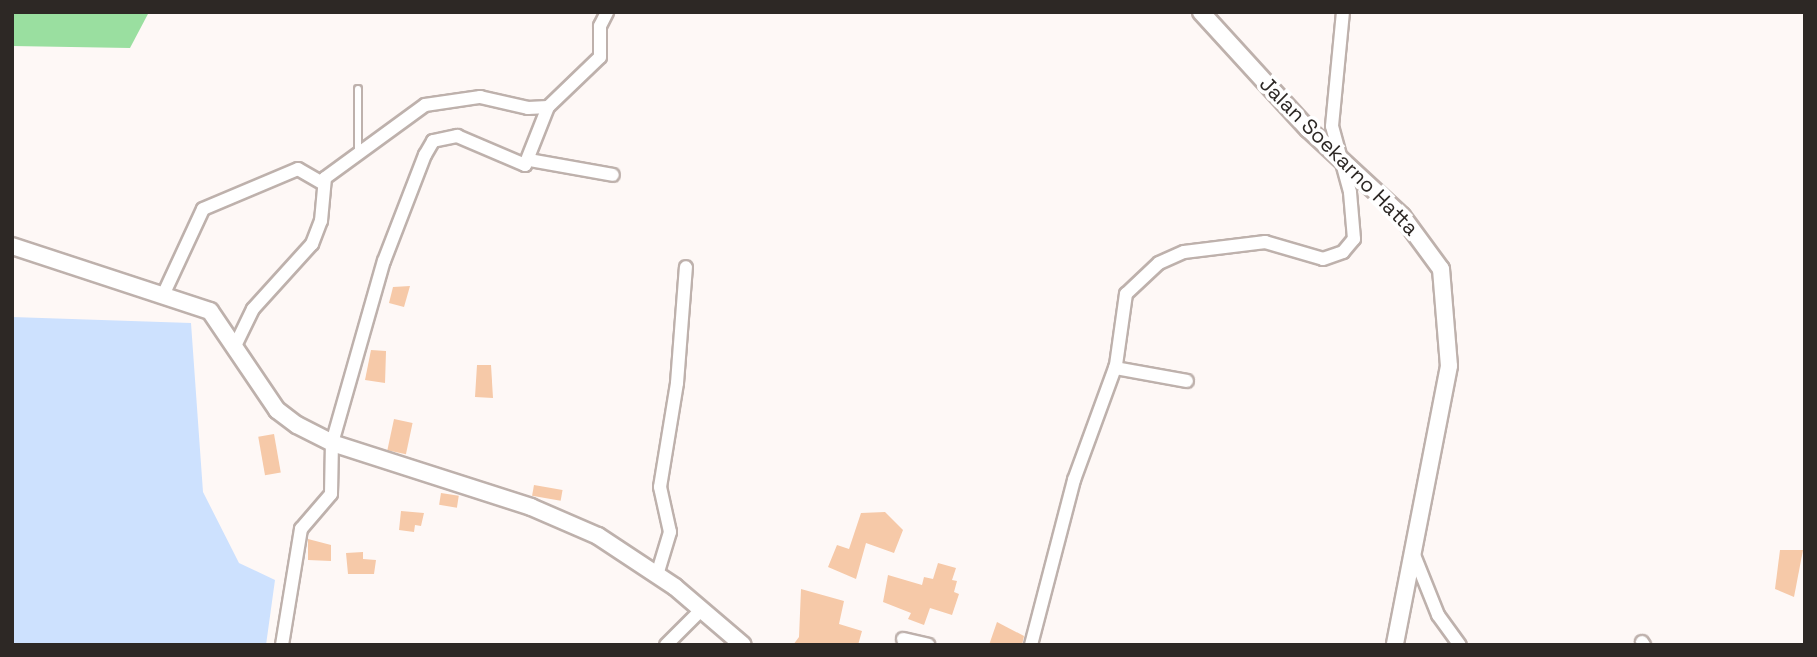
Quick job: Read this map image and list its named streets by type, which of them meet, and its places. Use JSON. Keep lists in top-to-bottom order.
{
  "streets": {
    "street": ["Jalan Soekarno Hatta"]
  }
}
